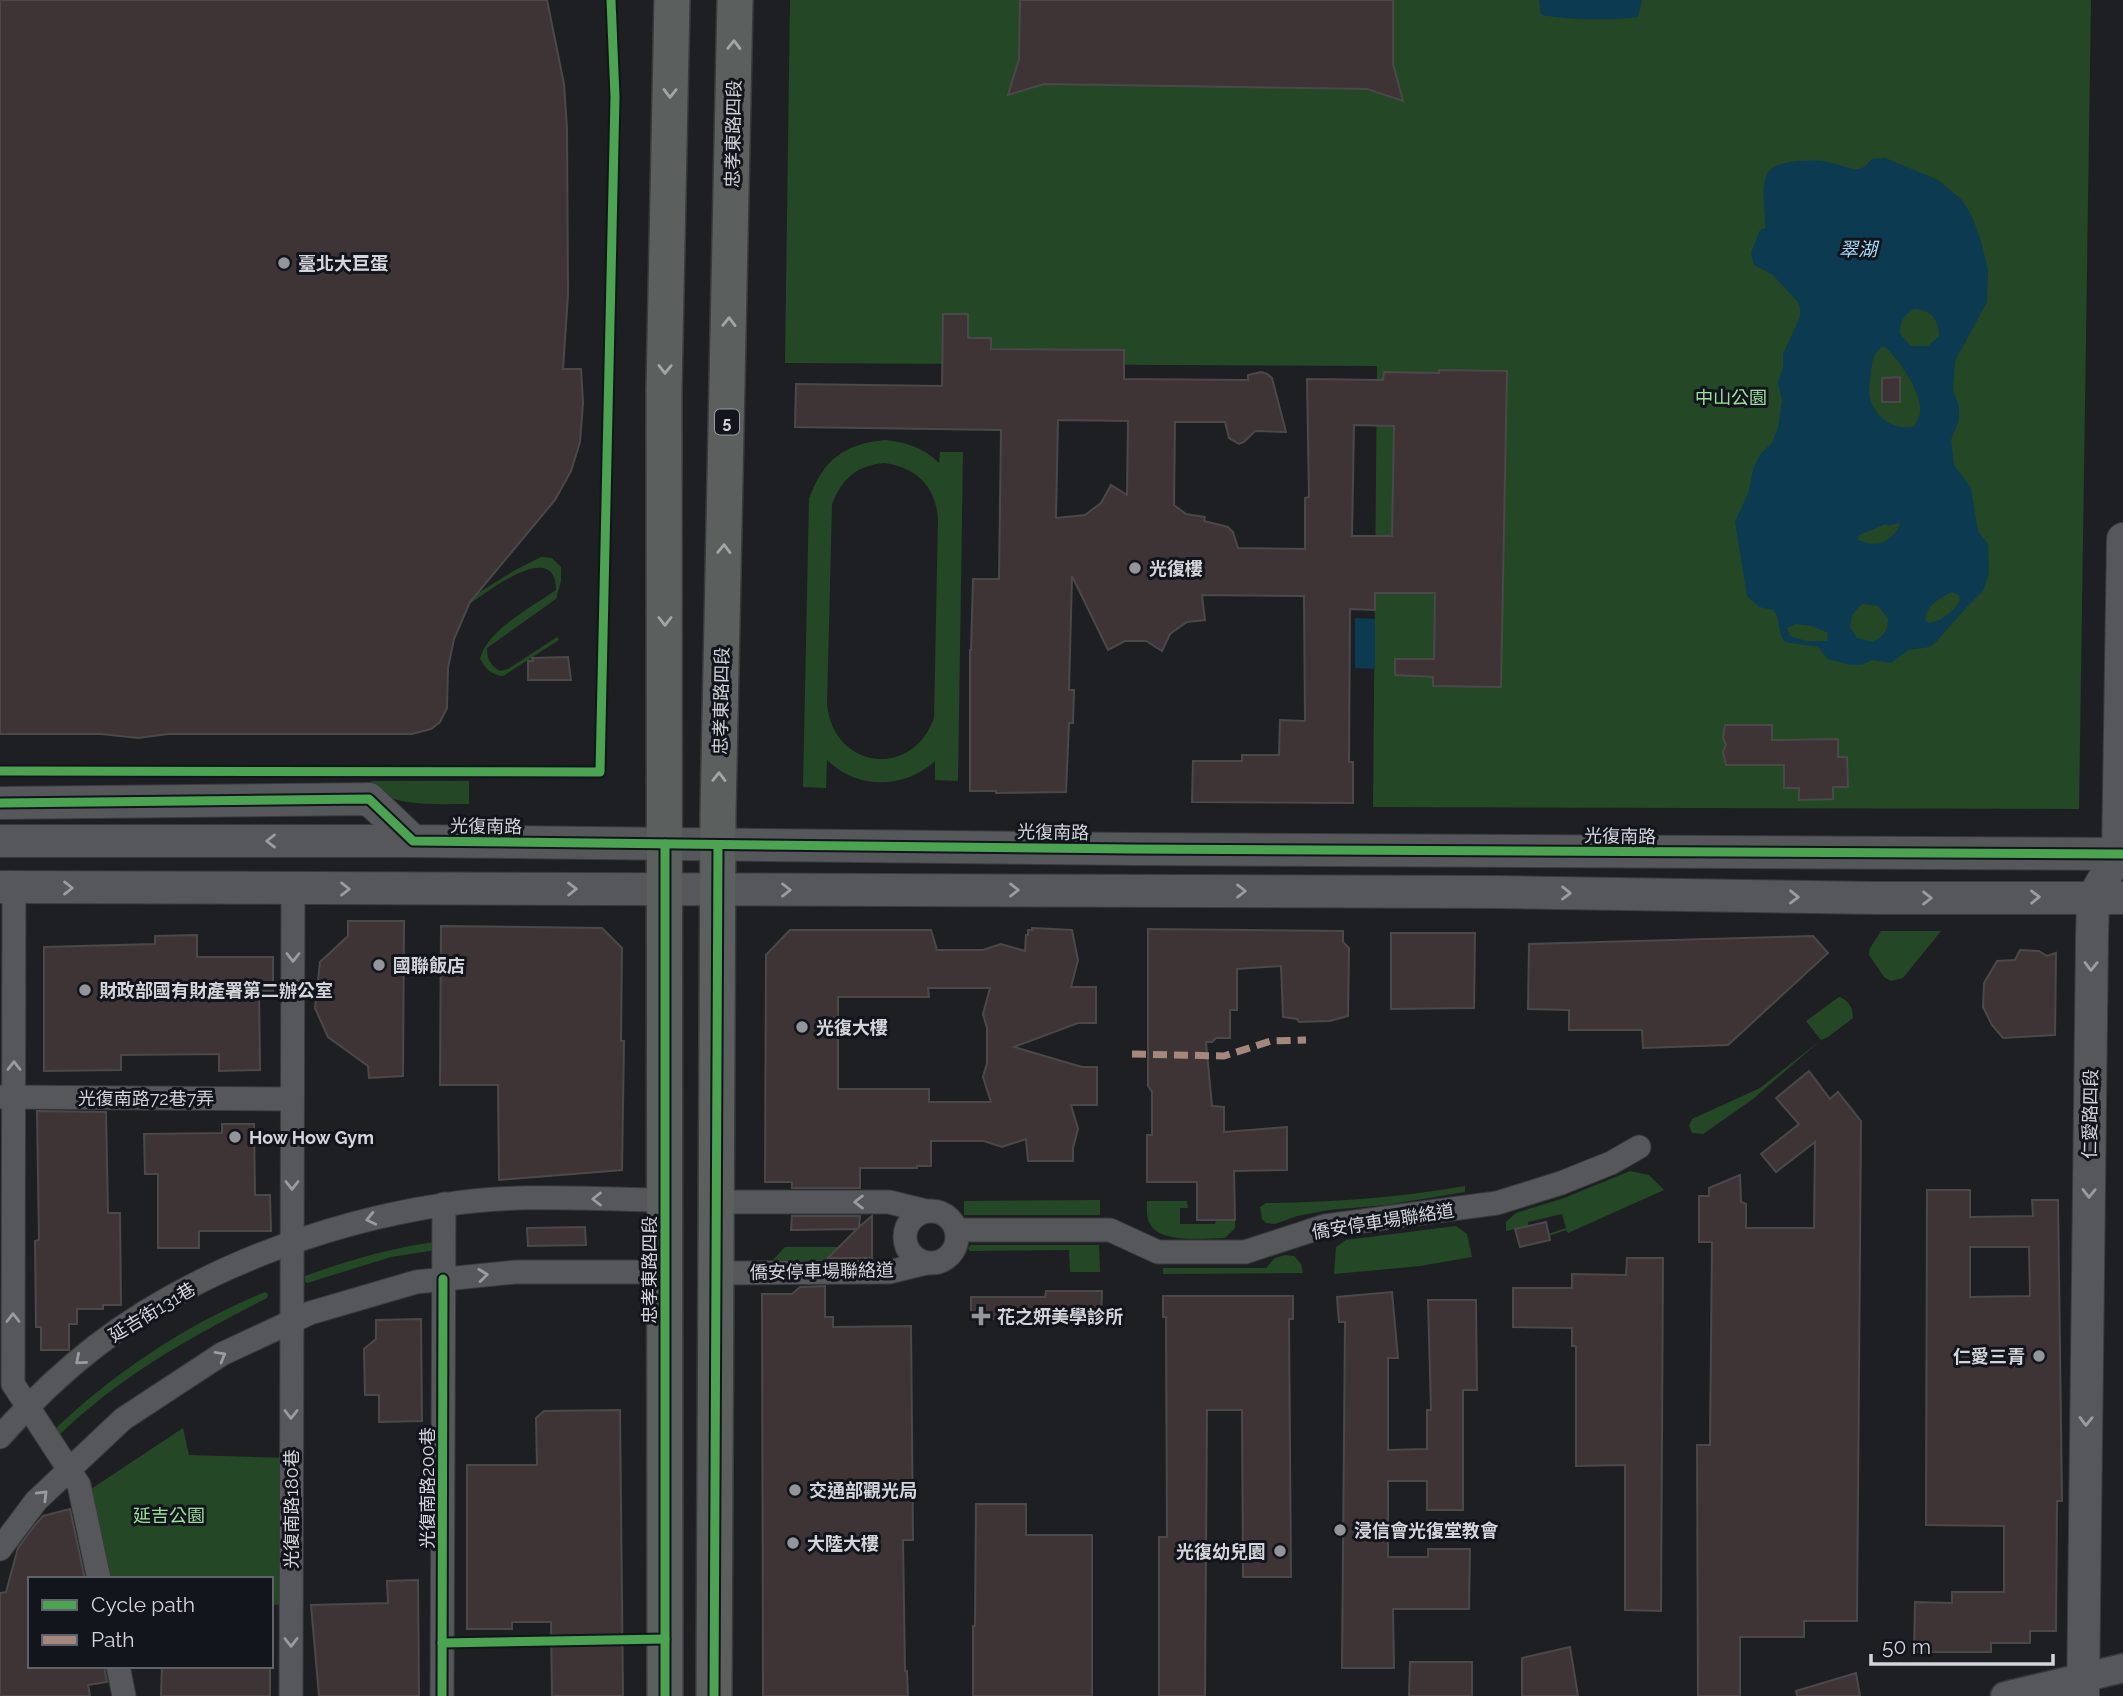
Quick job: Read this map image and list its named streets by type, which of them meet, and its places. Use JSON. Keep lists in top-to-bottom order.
{
  "streets": {
    "main road": [
      "忠孝東路四段",
      "5",
      "光復南路",
      "仁愛路四段"
    ],
    "street": [
      "光復南路72巷7弄",
      "僑安停車場聯絡道",
      "延吉街131巷",
      "光復南路200巷",
      "光復南路180巷"
    ]
  },
  "crossings": [
    ["忠孝東路四段", "光復南路"],
    ["忠孝東路四段", "僑安停車場聯絡道"],
    ["忠孝東路四段", "延吉街131巷"],
    ["光復南路", "仁愛路四段"]
  ],
  "one_way": ["仁愛路四段", "光復南路180巷"],
  "water": ["翠湖"],
  "parks": ["中山公園", "延吉公園"],
  "places": {
    "other": [
      "臺北大巨蛋",
      "光復樓",
      "國聯飯店",
      "財政部國有財產署第二辦公室",
      "光復大樓",
      "How How Gym",
      "仁愛三青",
      "交通部觀光局",
      "浸信會光復堂教會",
      "大陸大樓",
      "光復幼兒園"
    ],
    "health": ["花之妍美學診所"]
  },
  "legend": ["Cycle path", "Path"],
  "scale_bar": "50 m"
}
